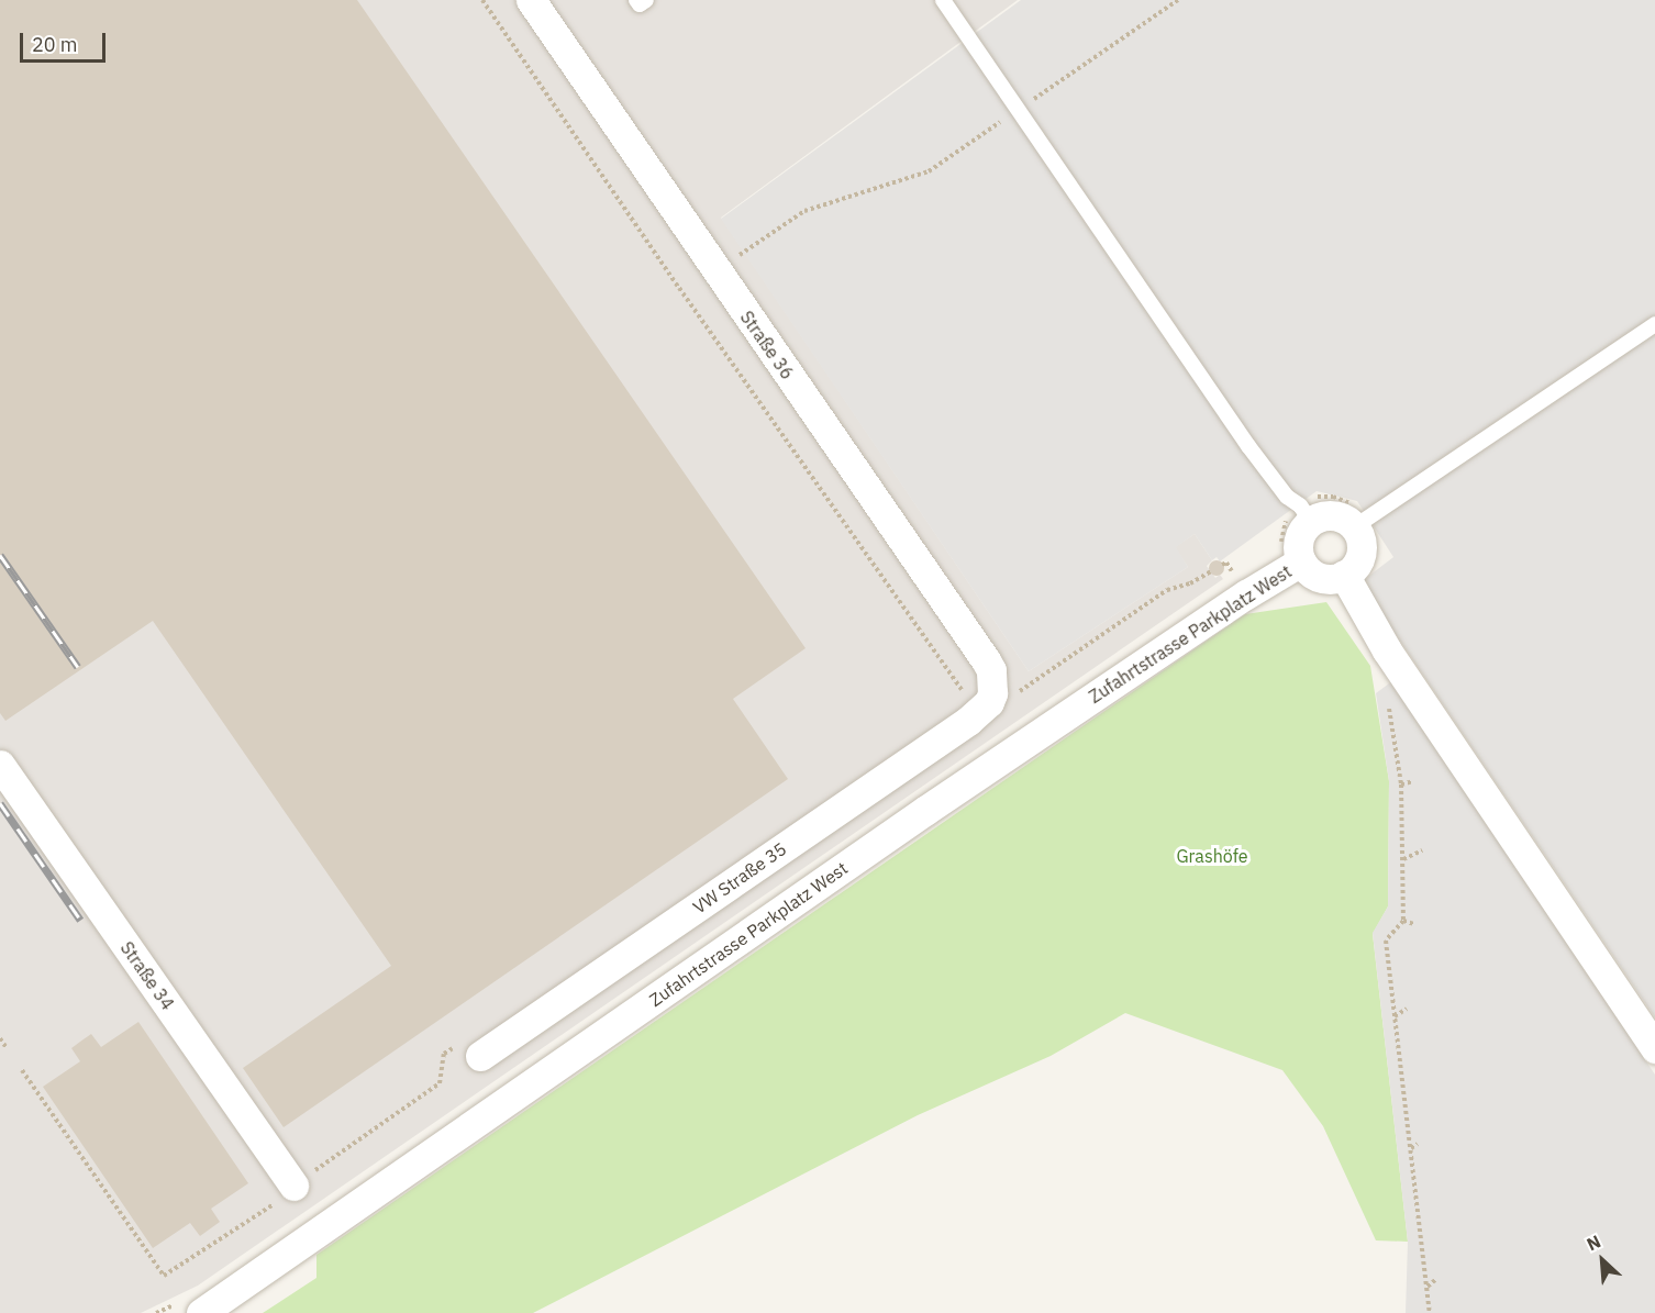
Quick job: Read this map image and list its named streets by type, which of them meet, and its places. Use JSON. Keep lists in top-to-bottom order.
{
  "streets": {
    "street": [
      "Straße 36",
      "Zufahrtstrasse Parkplatz West",
      "VW Straße 35",
      "Straße 34"
    ]
  },
  "crossings": [
    ["Straße 36", "VW Straße 35"]
  ],
  "parks": ["Grashöfe"],
  "scale_bar": "20 m",
  "north": "top left"
}
